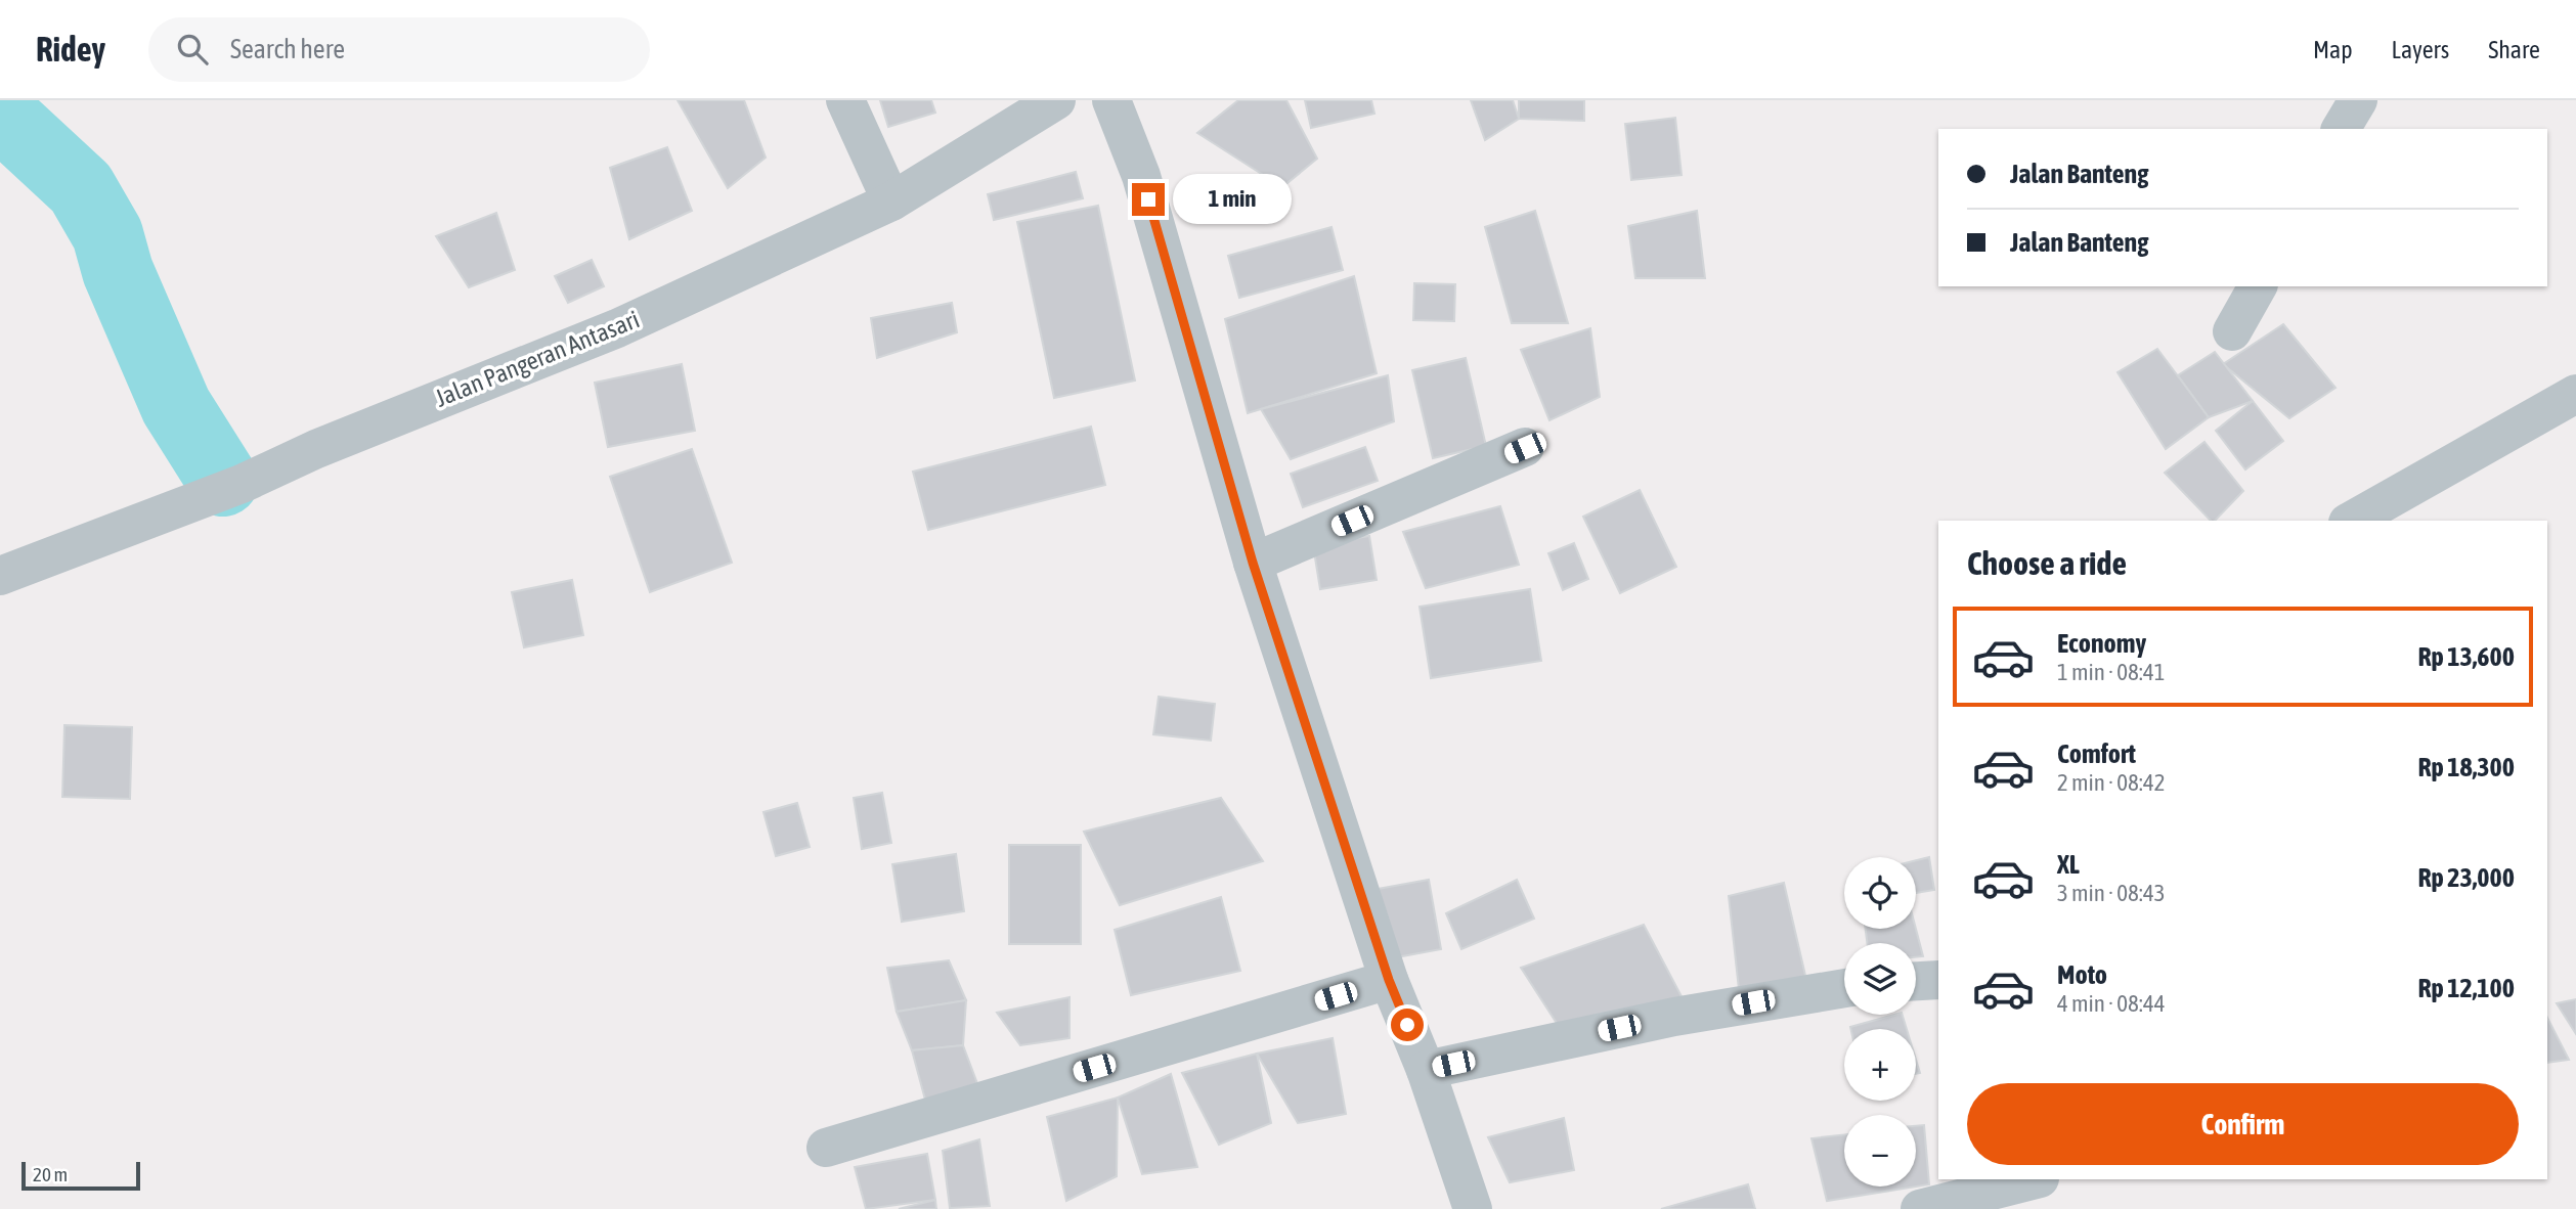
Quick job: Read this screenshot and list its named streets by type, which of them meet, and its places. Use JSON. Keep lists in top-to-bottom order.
{
  "streets": {
    "street": ["Jalan Pangeran Antasari"]
  },
  "scale_bar": "20 m",
  "page": {
    "header": "Ridey",
    "search": "Search here",
    "nav": ["Map", "Layers", "Share"],
    "banner": ["Jalan Banteng", "Jalan Banteng"],
    "bubble": "1 min",
    "heading": "Choose a ride",
    "list": [
      {
        "name": "Economy",
        "note": "1 min · 08:41",
        "value": "Rp 13,600"
      },
      {
        "name": "Comfort",
        "note": "2 min · 08:42",
        "value": "Rp 18,300"
      },
      {
        "name": "XL",
        "note": "3 min · 08:43",
        "value": "Rp 23,000"
      },
      {
        "name": "Moto",
        "note": "4 min · 08:44",
        "value": "Rp 12,100"
      }
    ],
    "map_buttons": ["+", "−"],
    "buttons": "Confirm",
    "scale": "20 m"
  }
}
